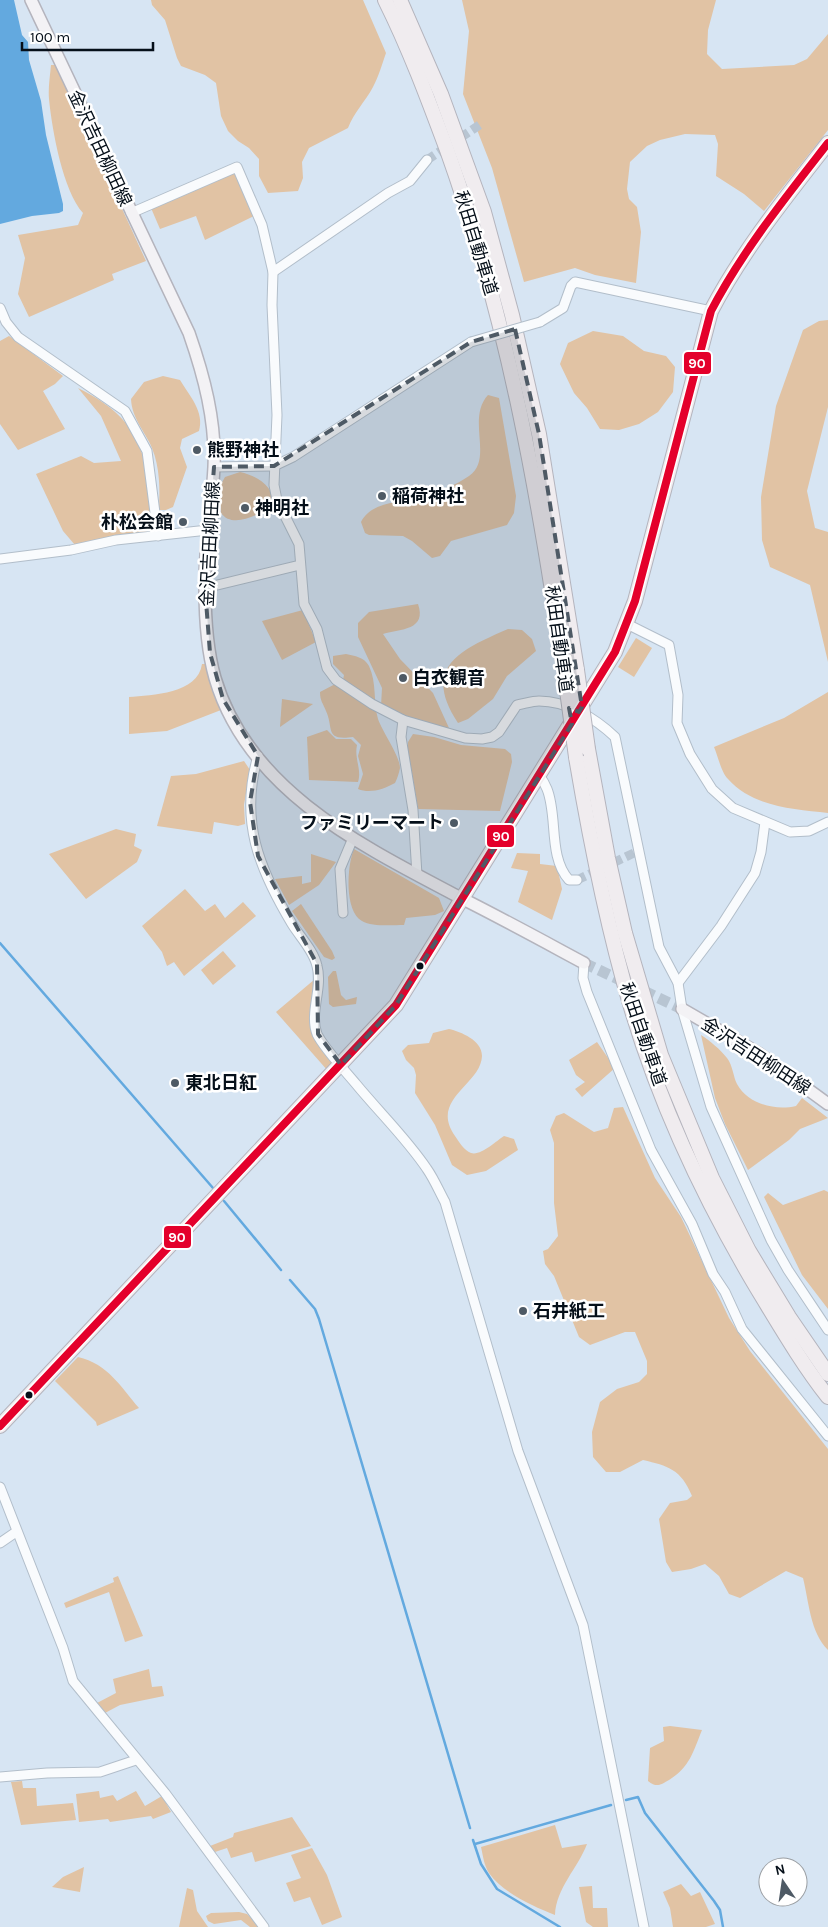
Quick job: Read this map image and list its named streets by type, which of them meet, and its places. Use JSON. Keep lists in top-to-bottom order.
{
  "streets": {
    "highway": ["秋田自動車道"],
    "main road": ["金沢吉田柳田線"]
  },
  "places": [
    "熊野神社",
    "稲荷神社",
    "神明社",
    "朴松会館",
    "白衣観音",
    "ファミリーマート",
    "東北日紅",
    "石井紙工"
  ],
  "lines": ["transit line 90"],
  "scale_bar": "100 m",
  "north": "top"
}
